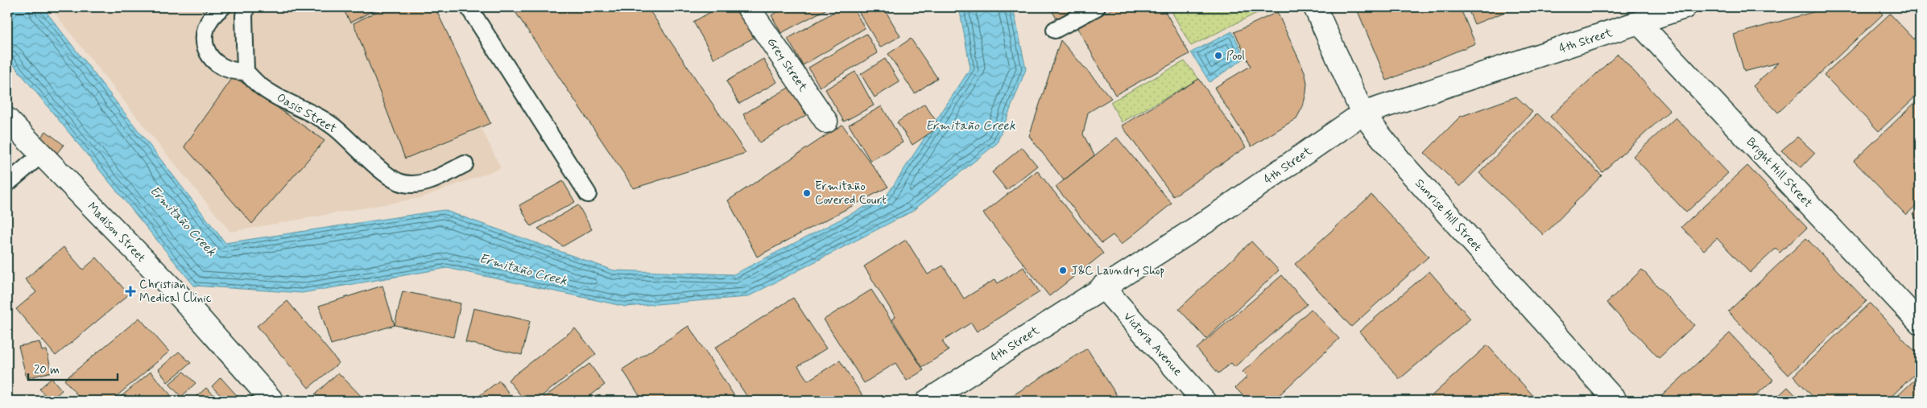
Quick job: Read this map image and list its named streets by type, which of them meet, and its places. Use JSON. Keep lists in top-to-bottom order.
{
  "streets": {
    "street": [
      "4th Street",
      "Grey Street",
      "Bright Hill Street",
      "Sunrise Hill Street",
      "Madison Street",
      "Victoria Avenue"
    ],
    "lane": ["Oasis Street"]
  },
  "crossings": [
    ["4th Street", "Bright Hill Street"],
    ["4th Street", "Sunrise Hill Street"],
    ["4th Street", "Victoria Avenue"]
  ],
  "water": ["Ermitaño Creek"],
  "places": {
    "other": ["Pool", "Ermitaño Covered Court", "J&C Laundry Shop"],
    "health": ["Christian Medical Clinic"]
  },
  "scale_bar": "20 m"
}
